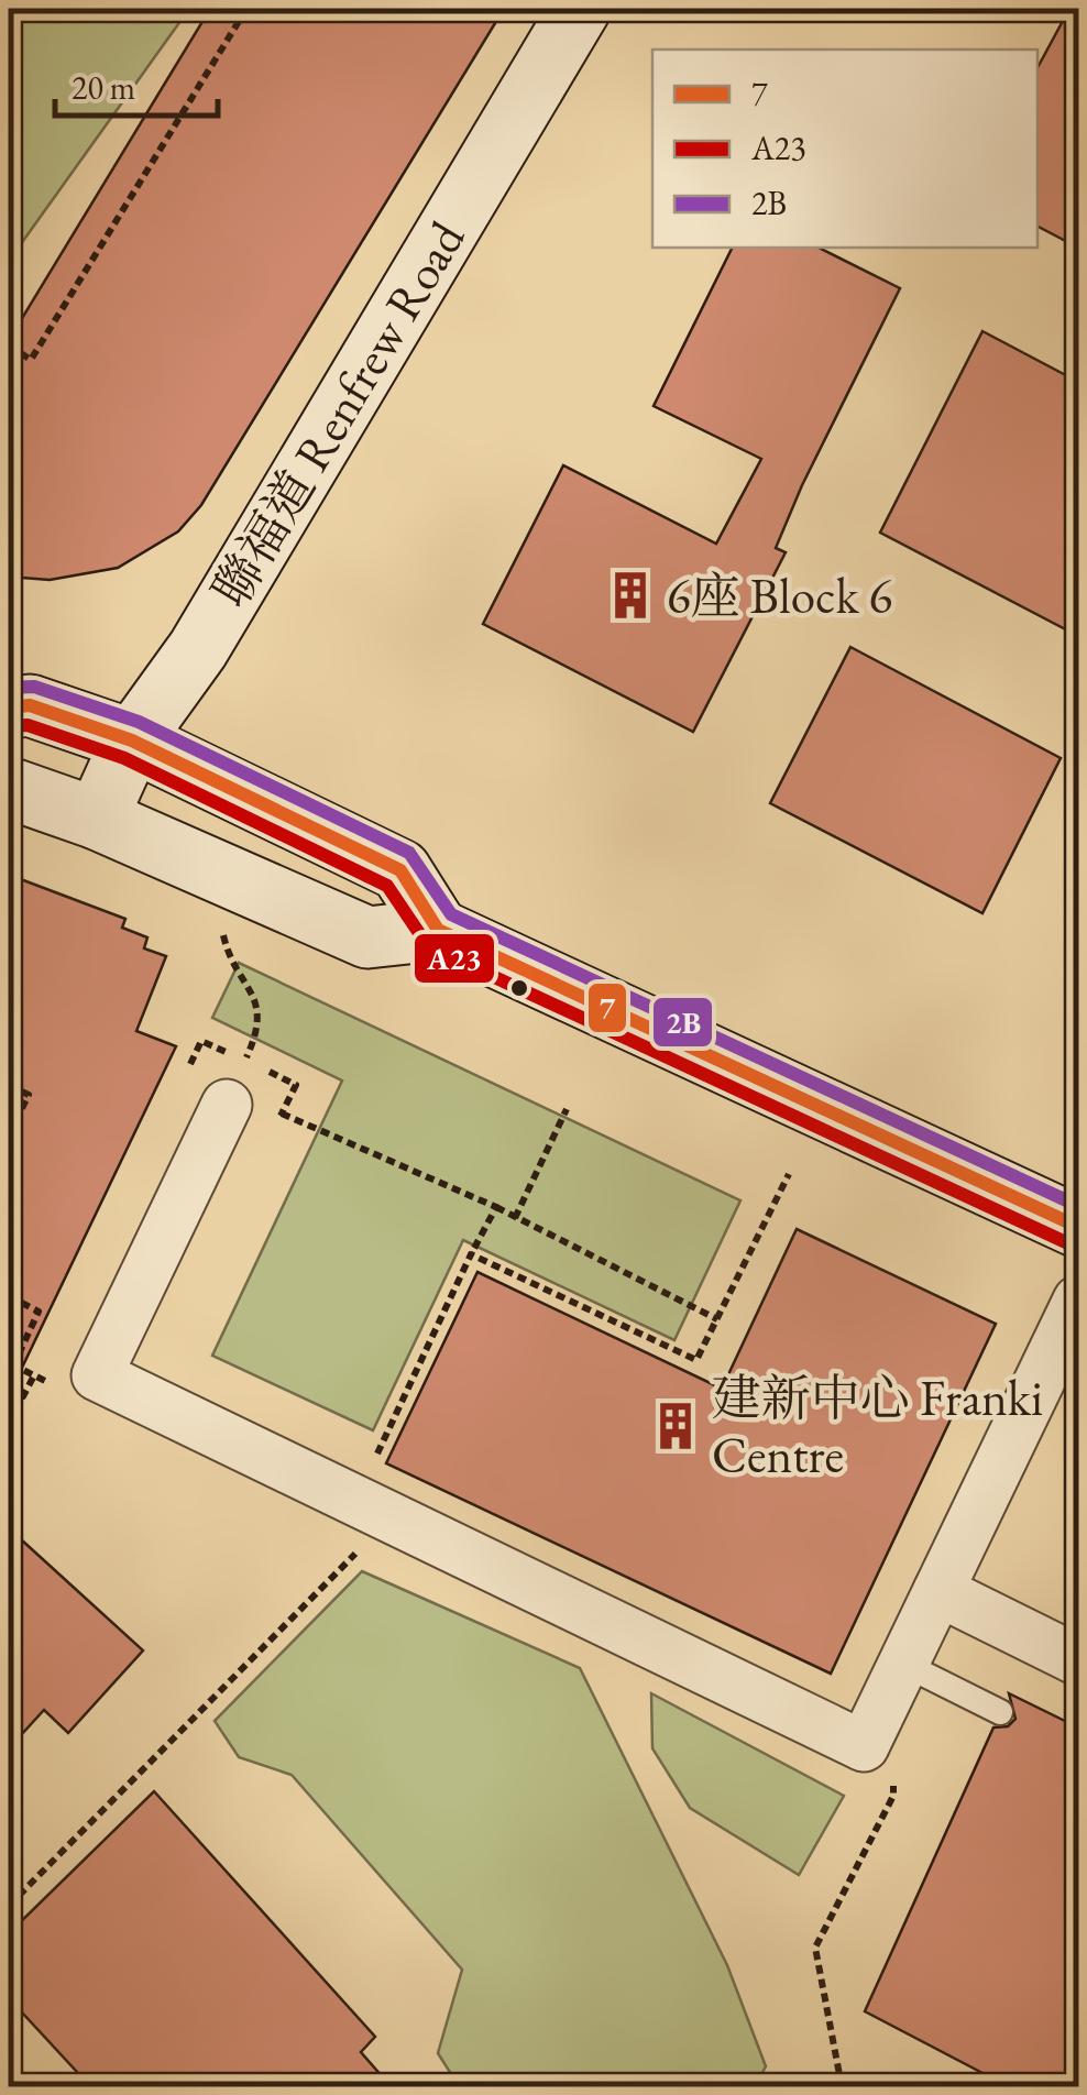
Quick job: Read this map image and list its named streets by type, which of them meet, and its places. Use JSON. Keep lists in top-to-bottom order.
{
  "streets": {
    "main road": ["聯福道 Renfrew Road"]
  },
  "places": {
    "building": ["6座 Block 6", "建新中心 Franki Centre"]
  },
  "lines": ["transit line 2B", "transit line 7", "transit line A23"],
  "legend": ["7", "A23", "2B"],
  "scale_bar": "20 m"
}
